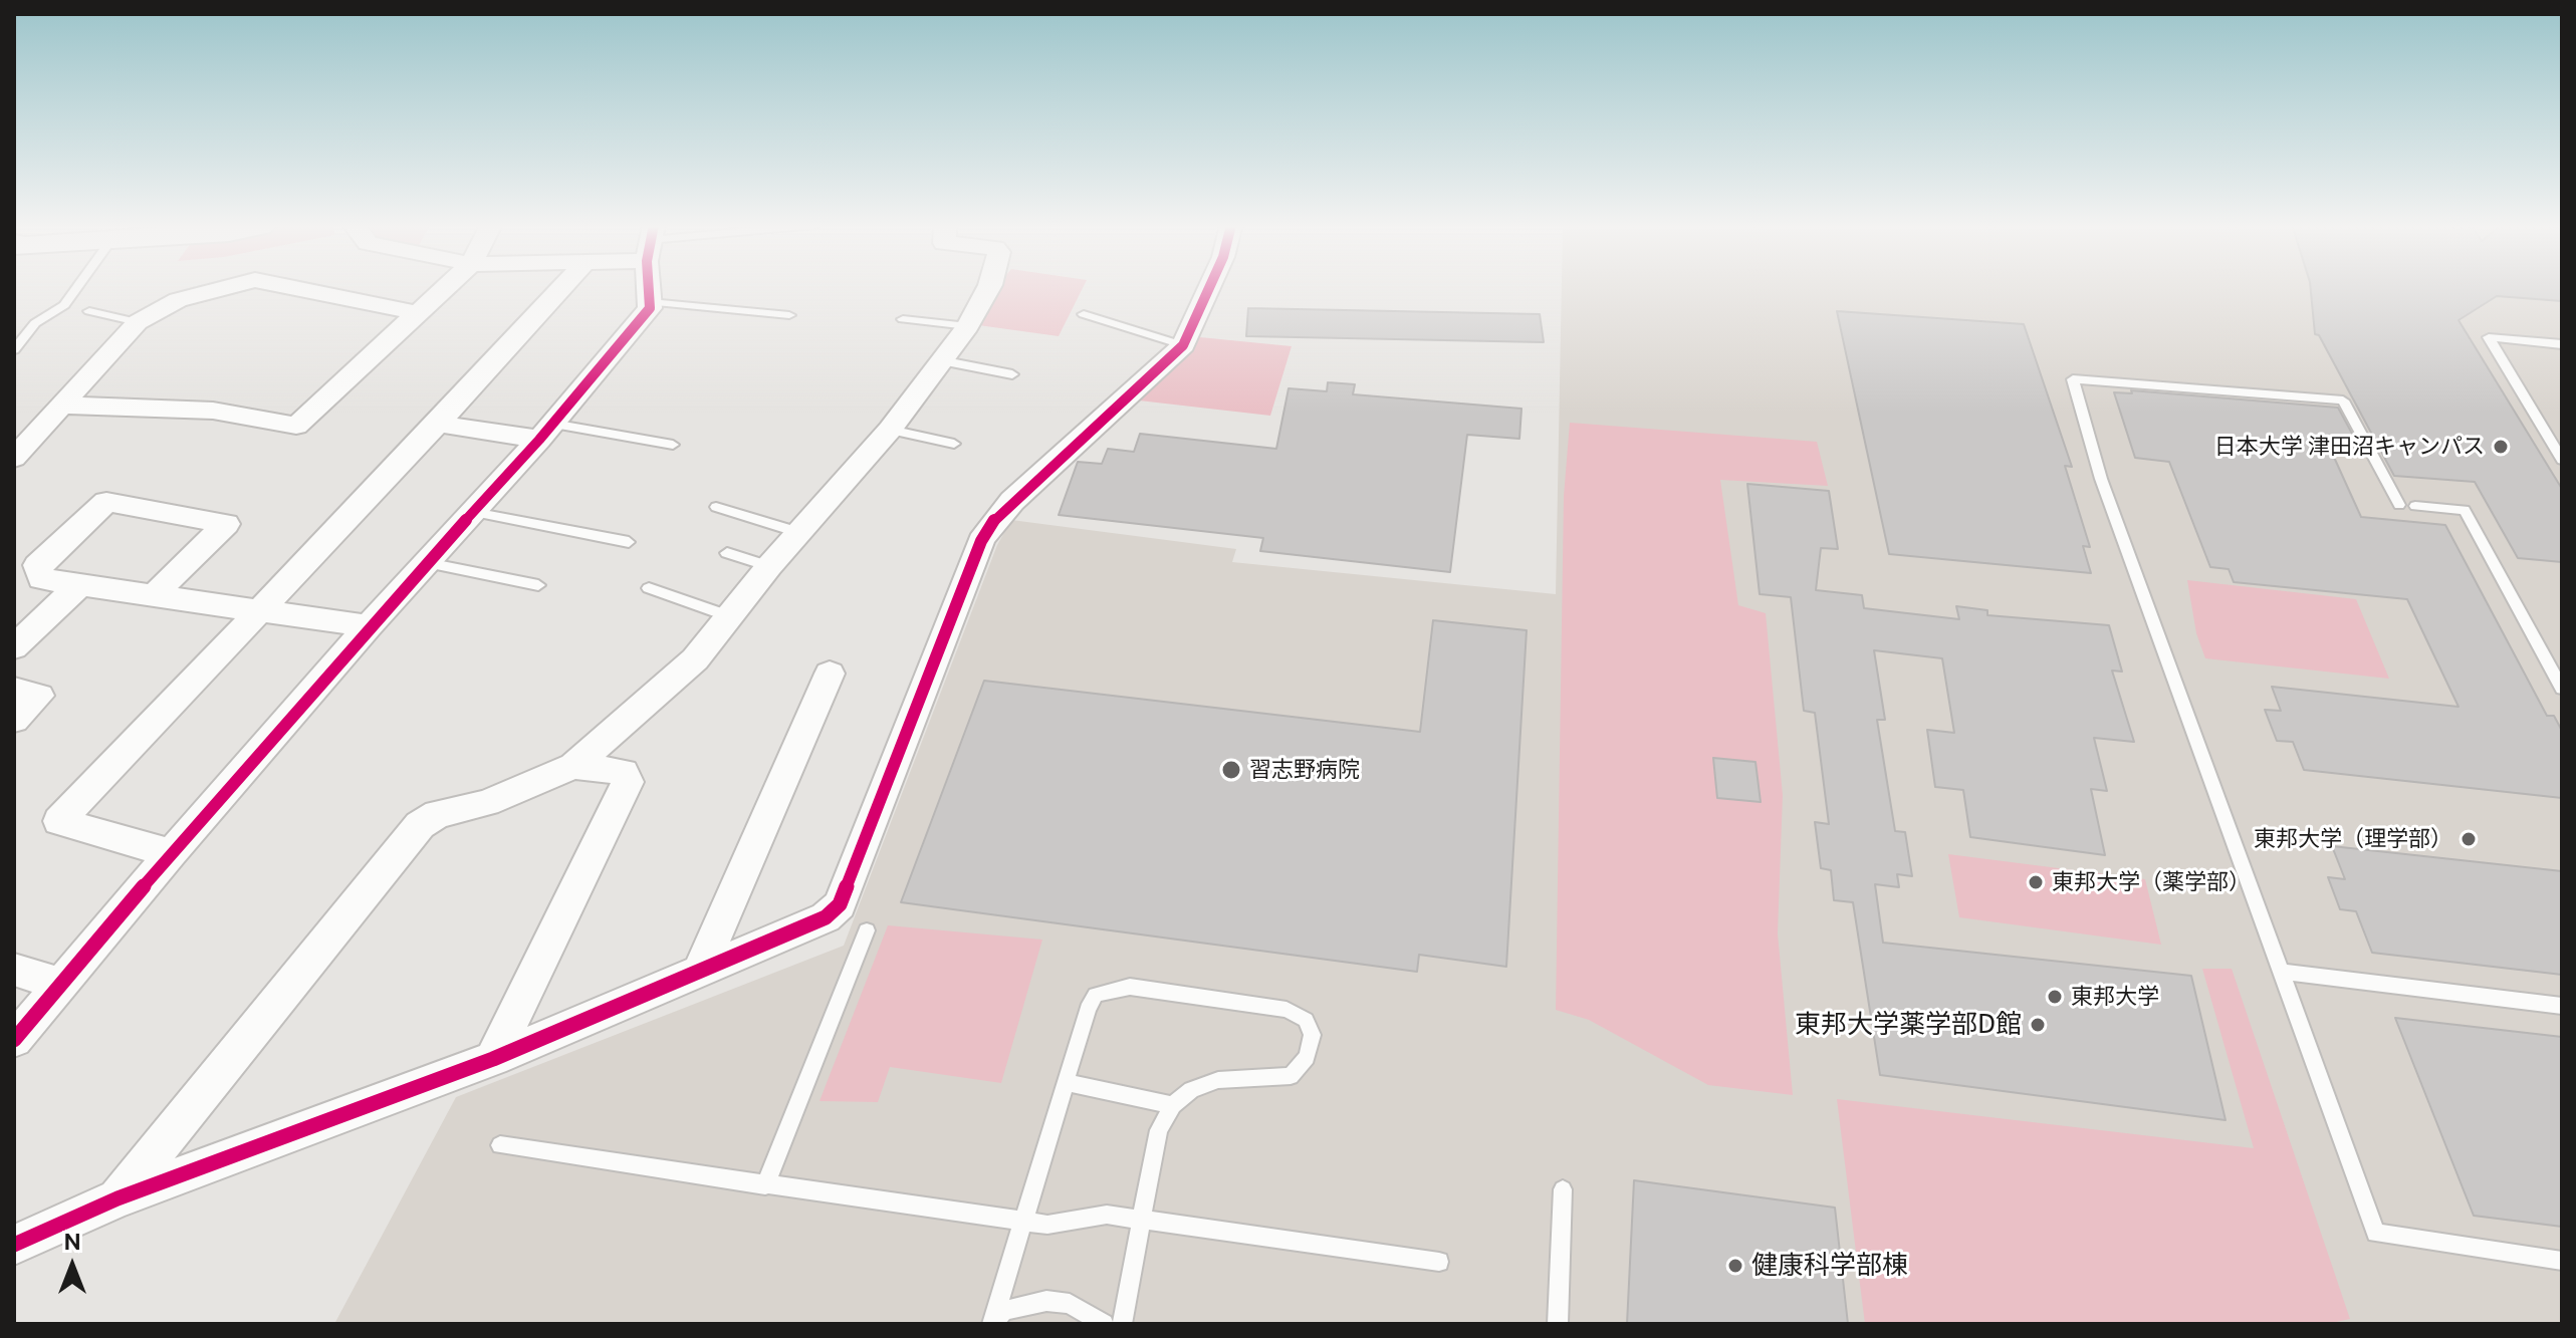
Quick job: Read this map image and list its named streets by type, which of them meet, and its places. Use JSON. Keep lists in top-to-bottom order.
{
  "places": [
    "日本大学 津田沼キャンパス",
    "習志野病院",
    "東邦大学（理学部）",
    "東邦大学（薬学部）",
    "東邦大学",
    "東邦大学薬学部D館",
    "健康科学部棟"
  ],
  "north": "top"
}
